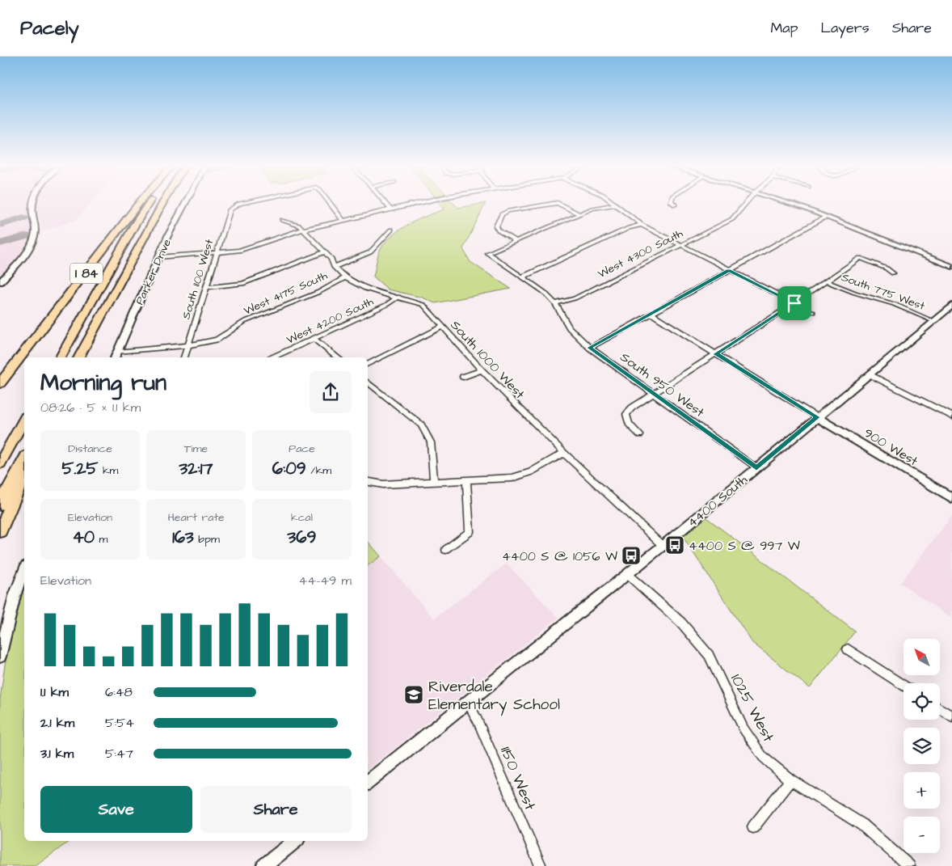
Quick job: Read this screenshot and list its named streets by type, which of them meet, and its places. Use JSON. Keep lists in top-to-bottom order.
{
  "streets": {
    "highway": ["I 84"],
    "street": [
      "West 4300 South",
      "Parker Drive",
      "South 1100 West",
      "South 775 West",
      "West 4175 South",
      "West 4200 South",
      "South 1000 West",
      "South 950 West",
      "900 West",
      "4400 South",
      "1025 West",
      "1150 West"
    ]
  },
  "crossings": [
    ["West 4300 South", "South 950 West"],
    ["Parker Drive", "West 4175 South"],
    ["South 1100 West", "West 4175 South"],
    ["South 775 West", "4400 South"],
    ["West 4175 South", "South 1000 West"],
    ["West 4200 South", "South 1000 West"],
    ["South 1000 West", "4400 South"],
    ["South 950 West", "4400 South"],
    ["900 West", "4400 South"],
    ["4400 South", "1025 West"],
    ["4400 South", "1150 West"]
  ],
  "places": {
    "bus stop": ["4400 S @ 997 W", "4400 S @ 1056 W"],
    "school or university": ["Riverdale Elementary School"]
  },
  "north": "top left",
  "page": {
    "header": "Pacely",
    "nav": ["Map", "Layers", "Share"],
    "heading": ["Morning run", "08:26 · 5 × 1.1 km"],
    "stats": [
      ["Distance", "5.25 km"],
      ["Time", "32:17"],
      ["Pace", "6:09 /km"],
      ["Elevation", "40 m"],
      ["Heart rate", "163 bpm"],
      ["kcal", "369"]
    ],
    "chart": ["Elevation", "44–49 m"],
    "map_buttons": ["+", "−"],
    "list": [
      {
        "name": "1.1 km",
        "note": "6:48"
      },
      {
        "name": "2.1 km",
        "note": "5:54"
      },
      {
        "name": "3.1 km",
        "note": "5:47"
      }
    ],
    "buttons": ["Save", "Share"]
  }
}
